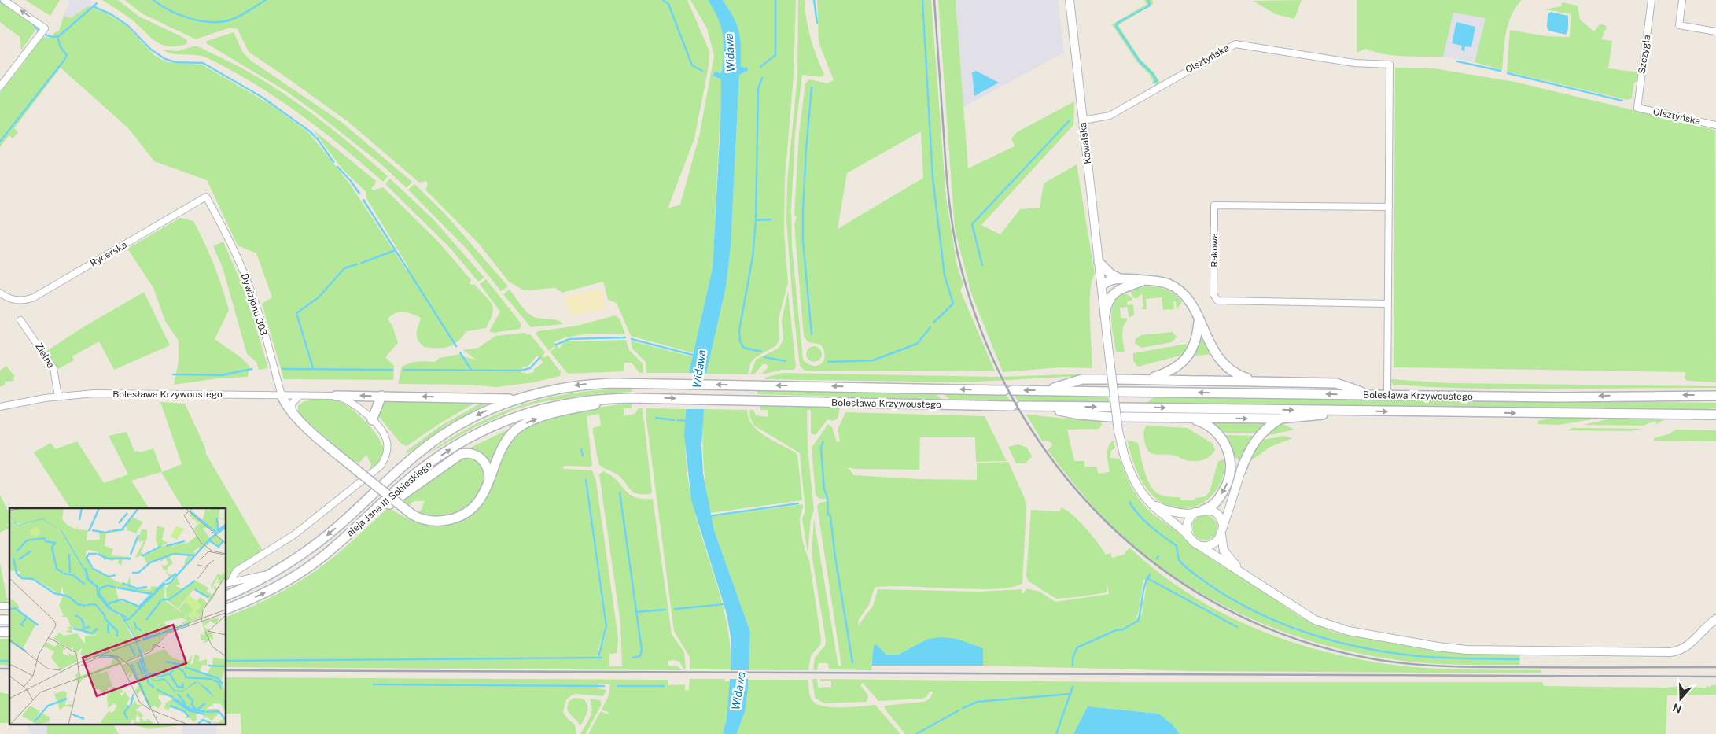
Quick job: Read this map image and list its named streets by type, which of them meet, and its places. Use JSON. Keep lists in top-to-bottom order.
{
  "streets": {
    "main road": ["Bolesława Krzywoustego", "aleja Jana III Sobieskiego"],
    "street": [
      "Szczygla",
      "Olsztyńska",
      "Kowalska",
      "Rakowa",
      "Rycerska",
      "Dywizjonu 303",
      "Zielna"
    ]
  },
  "crossings": [
    ["Szczygla", "Olsztyńska"],
    ["Olsztyńska", "Kowalska"],
    ["Olsztyńska", "Rakowa"],
    ["Rycerska", "Dywizjonu 303"],
    ["Dywizjonu 303", "Bolesława Krzywoustego"],
    ["Zielna", "Bolesława Krzywoustego"],
    ["Bolesława Krzywoustego", "aleja Jana III Sobieskiego"]
  ],
  "water": ["Widawa"],
  "north": "bottom"
}
